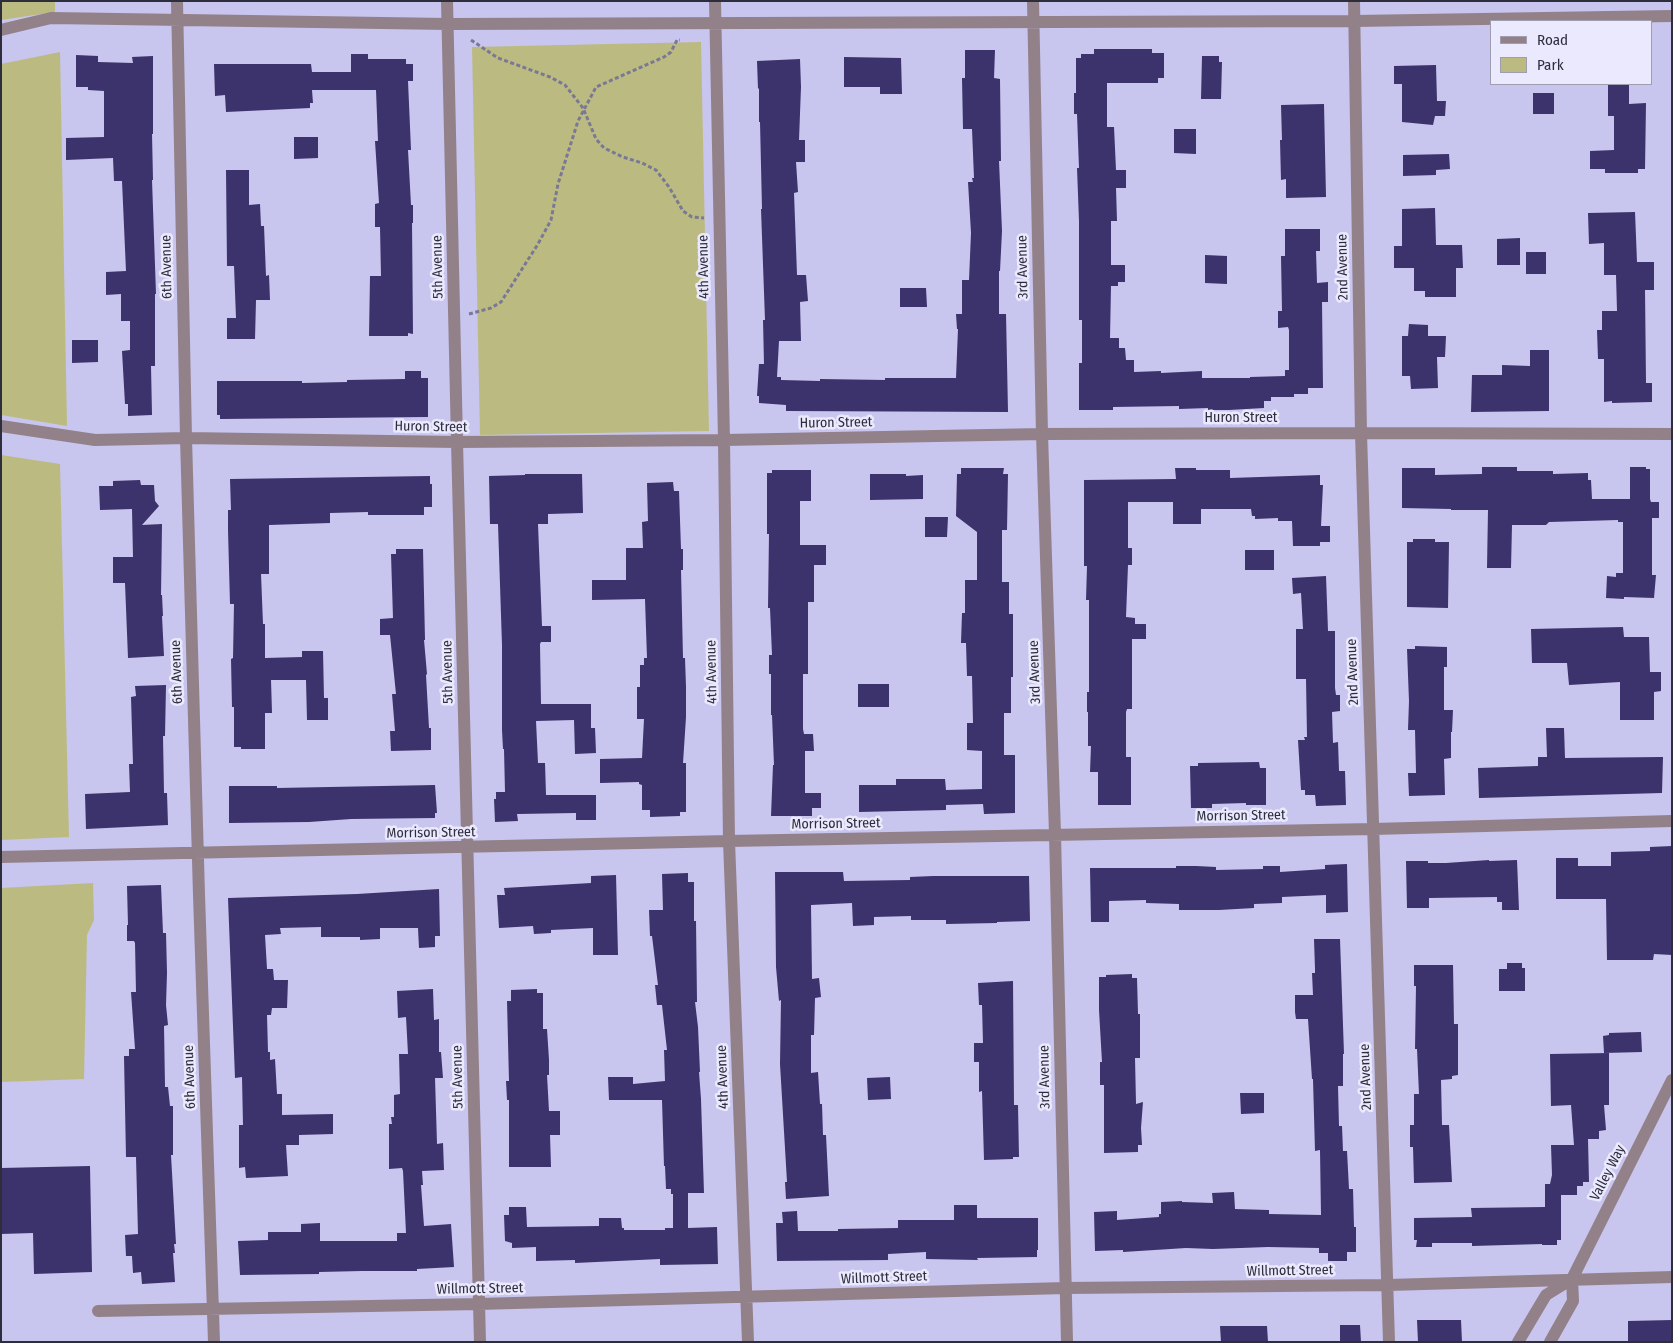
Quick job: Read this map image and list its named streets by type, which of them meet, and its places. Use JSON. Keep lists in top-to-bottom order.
{
  "streets": {
    "street": [
      "6th Avenue",
      "5th Avenue",
      "4th Avenue",
      "3rd Avenue",
      "2nd Avenue",
      "Huron Street",
      "Morrison Street",
      "Valley Way",
      "Willmott Street"
    ]
  },
  "crossings": [
    ["6th Avenue", "Huron Street"],
    ["6th Avenue", "Morrison Street"],
    ["6th Avenue", "Willmott Street"],
    ["5th Avenue", "Huron Street"],
    ["5th Avenue", "Morrison Street"],
    ["5th Avenue", "Willmott Street"],
    ["4th Avenue", "Huron Street"],
    ["4th Avenue", "Morrison Street"],
    ["4th Avenue", "Willmott Street"],
    ["3rd Avenue", "Huron Street"],
    ["3rd Avenue", "Morrison Street"],
    ["3rd Avenue", "Willmott Street"],
    ["2nd Avenue", "Huron Street"],
    ["2nd Avenue", "Morrison Street"],
    ["2nd Avenue", "Willmott Street"],
    ["Valley Way", "Willmott Street"]
  ],
  "legend": ["Road", "Park"]
}
